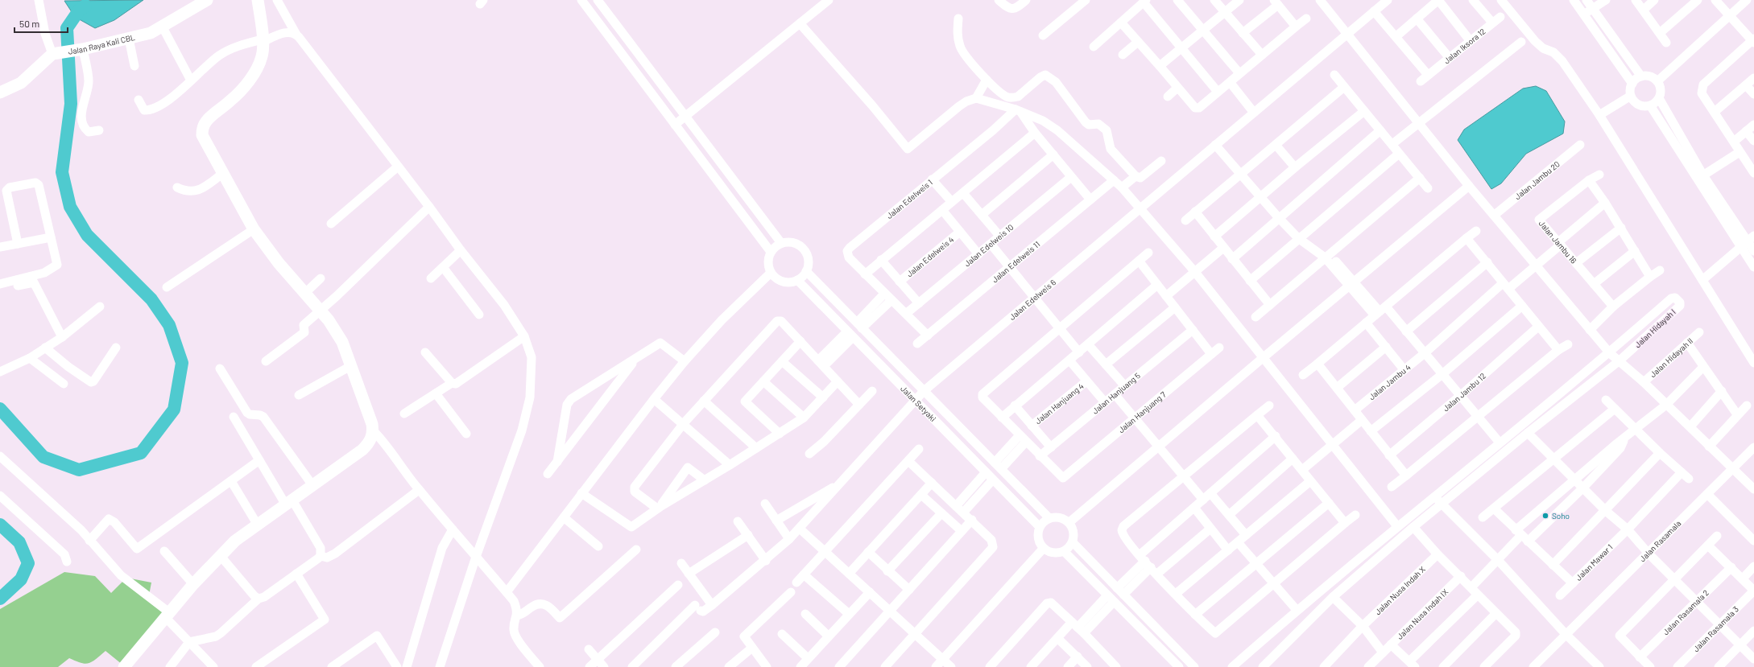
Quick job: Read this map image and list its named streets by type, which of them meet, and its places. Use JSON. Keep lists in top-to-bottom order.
{
  "streets": {
    "street": [
      "Jalan Raya Kali CBL",
      "Jalan Iksora 12",
      "Jalan Jambu 20",
      "Jalan Edelweis 1",
      "Jalan Jambu 16",
      "Jalan Edelweis 10",
      "Jalan Edelweis 4",
      "Jalan Edelweis 11",
      "Jalan Edelweis 6",
      "Jalan Hidayah I",
      "Jalan Hidayah II",
      "Jalan Jambu 4",
      "Jalan Jambu 12",
      "Jalan Hanjuang 5",
      "Jalan Hanjuang 4",
      "Jalan Setyaki",
      "Jalan Hanjuang 7",
      "Jalan Rasamala",
      "Jalan Mawar 1",
      "Jalan Nusa Indah X",
      "Jalan Rasamala 2",
      "Jalan Nusa Indah IX",
      "Jalan Rasamala 3"
    ]
  },
  "crossings": [
    ["Jalan Edelweis 1", "Jalan Edelweis 10"],
    ["Jalan Edelweis 1", "Jalan Edelweis 11"],
    ["Jalan Jambu 16", "Jalan Jambu 4"],
    ["Jalan Edelweis 6", "Jalan Setyaki"],
    ["Jalan Hanjuang 5", "Jalan Hanjuang 7"]
  ],
  "places": ["Soho"],
  "scale_bar": "50 m"
}
